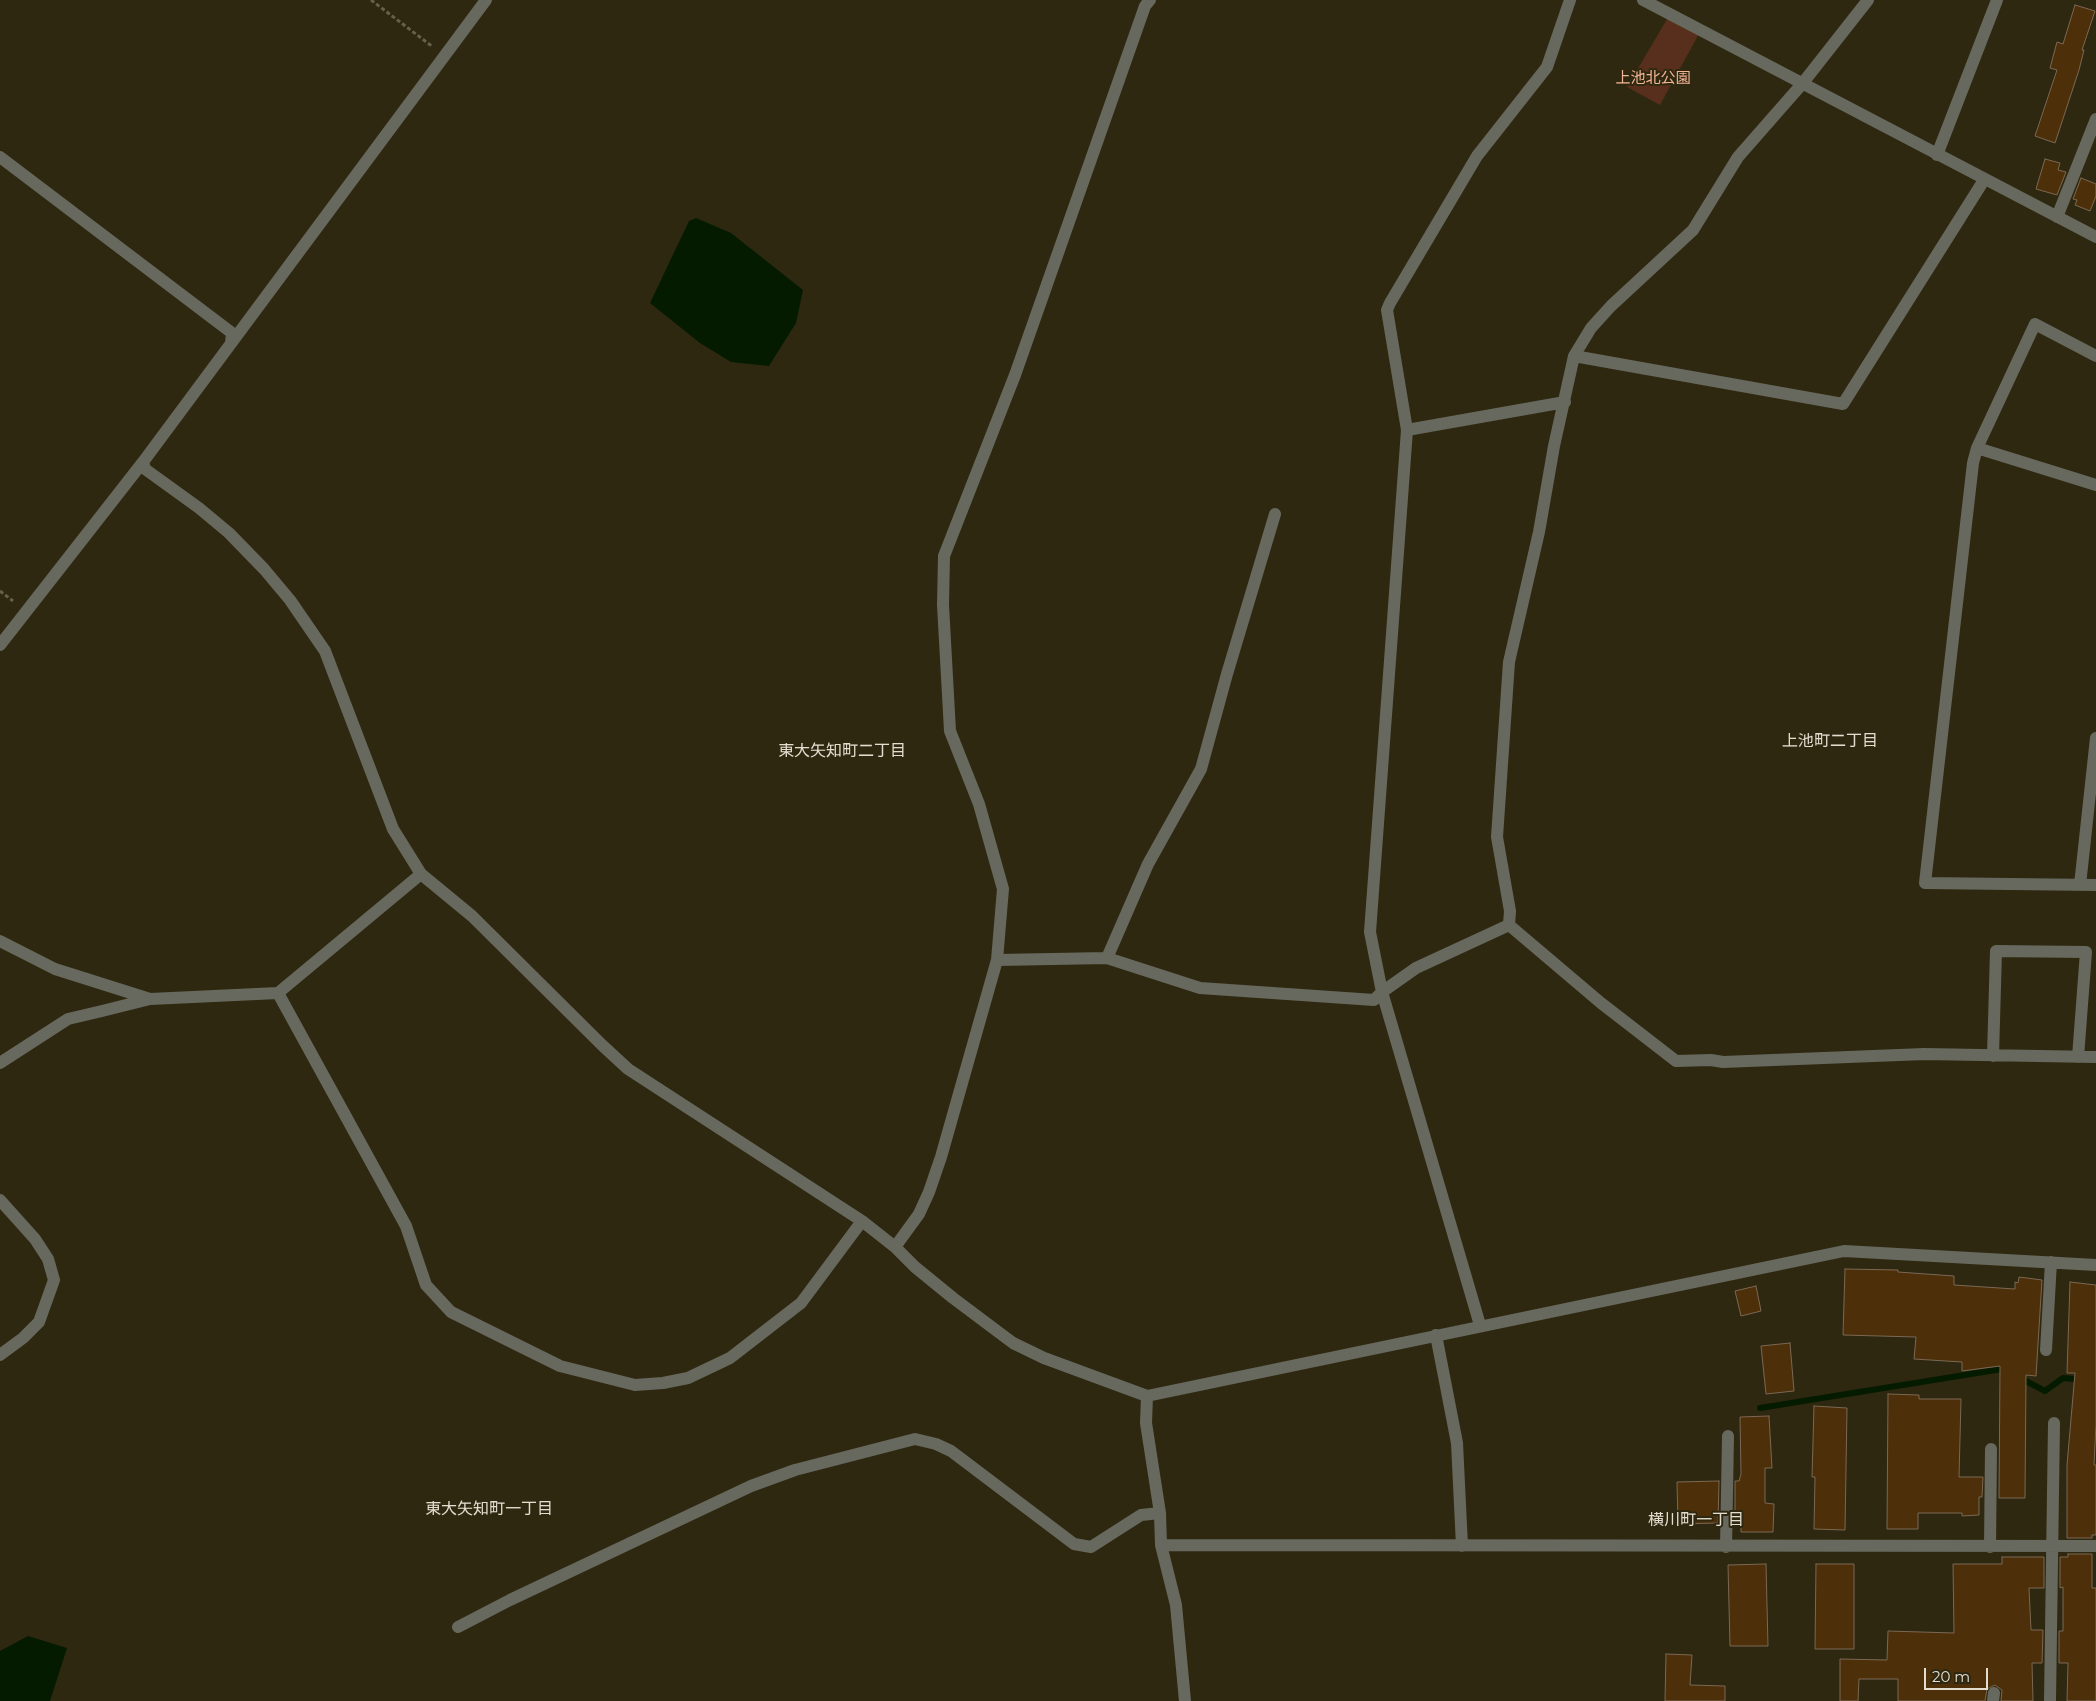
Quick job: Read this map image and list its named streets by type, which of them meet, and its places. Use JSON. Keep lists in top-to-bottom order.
{
  "districts": [
    "上池町二丁目",
    "東大矢知町二丁目",
    "東大矢知町一丁目",
    "横川町一丁目"
  ],
  "parks": ["上池北公園"],
  "scale_bar": "20 m"
}
